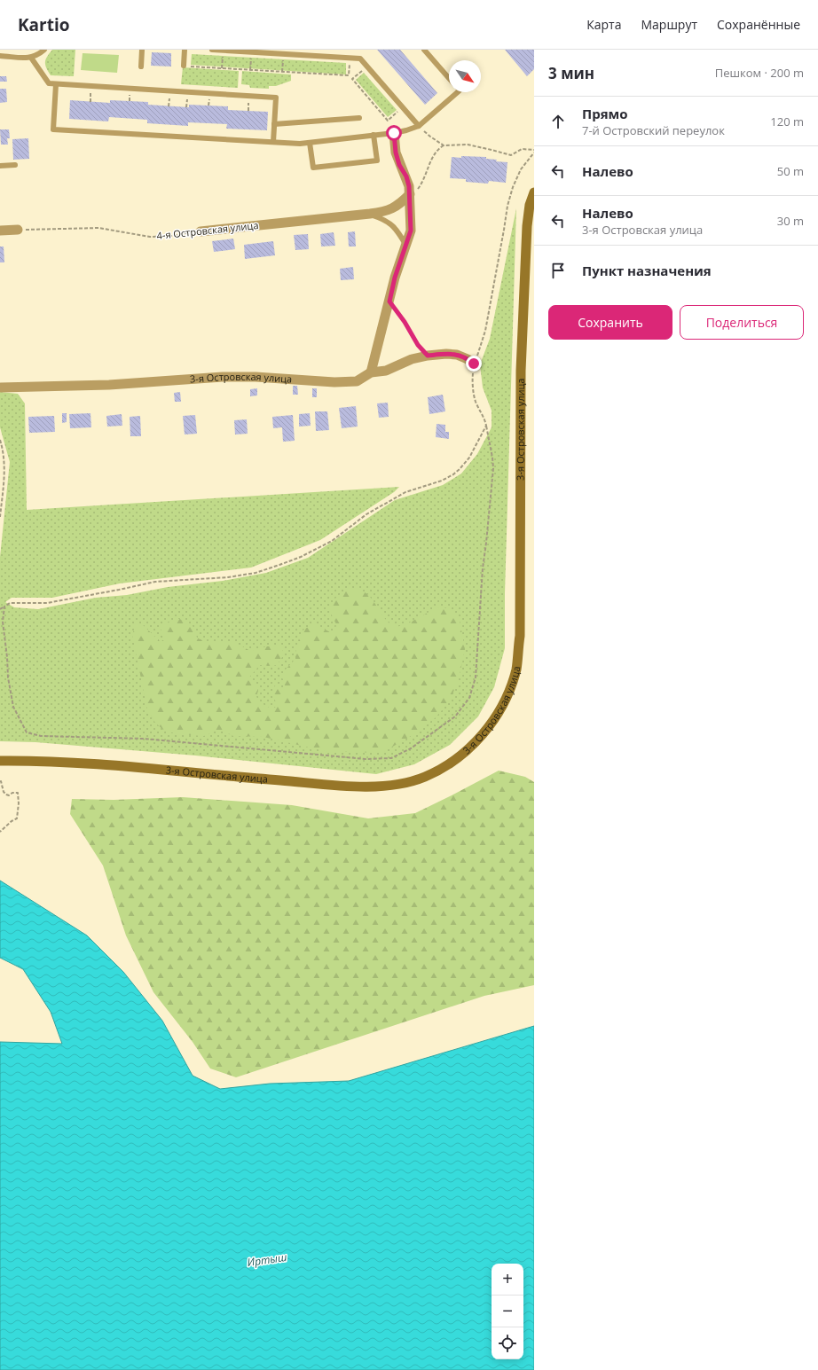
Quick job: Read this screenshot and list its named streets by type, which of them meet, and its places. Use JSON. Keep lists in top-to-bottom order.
{
  "streets": {
    "main road": ["3-я Островская улица"],
    "street": ["4-я Островская улица"]
  },
  "water": ["Иртыш"],
  "north": "bottom right",
  "page": {
    "header": "Kartio",
    "nav": ["Карта", "Маршрут", "Сохранённые"],
    "heading": ["3 мин", "Пешком · 200 m"],
    "list": [
      ["Прямо", "7-й Островский переулок", "120 m"],
      ["Налево", "50 m"],
      ["Налево", "3-я Островская улица", "30 m"],
      "Пункт назначения"
    ],
    "buttons": ["Сохранить", "Поделиться"],
    "map_buttons": ["+", "−"]
  }
}
